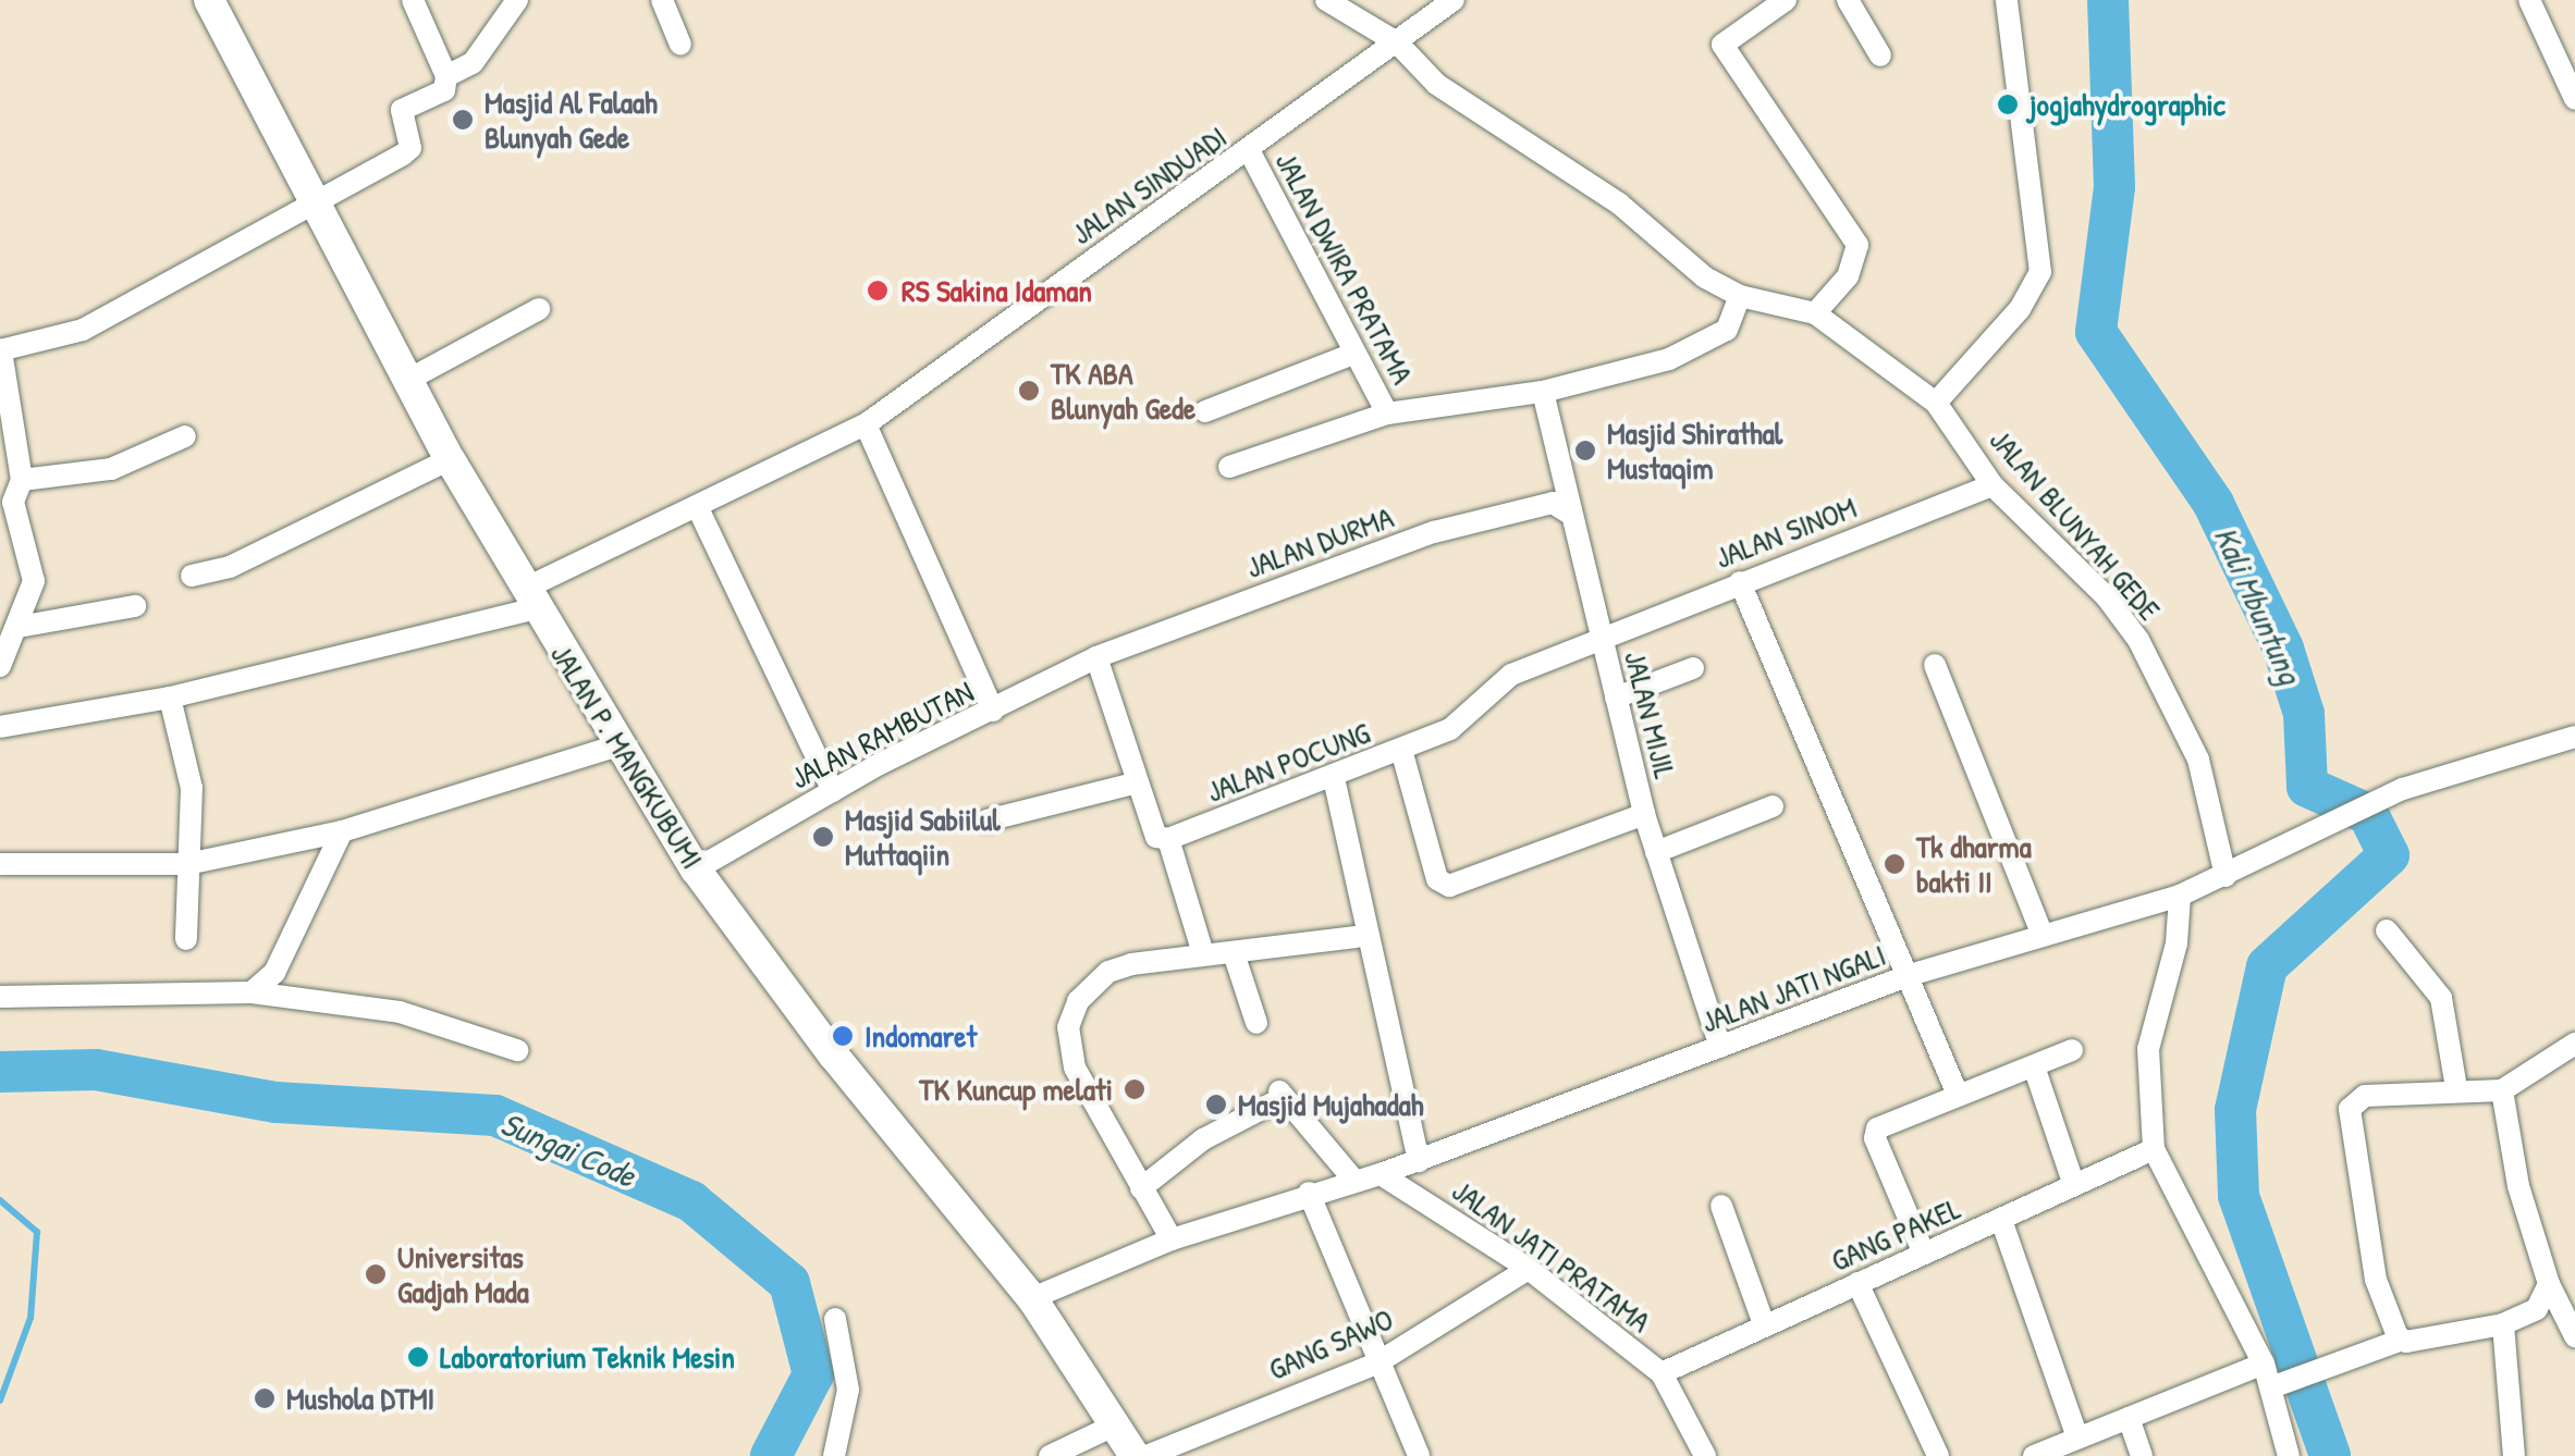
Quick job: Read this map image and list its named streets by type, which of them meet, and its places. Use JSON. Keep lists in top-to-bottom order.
{
  "streets": {
    "main road": ["JALAN P. MANGKUBUMI"],
    "street": [
      "JALAN SINDUADI",
      "JALAN DWIRA PRATAMA",
      "JALAN BLUNYAH GEDE",
      "JALAN SINOM",
      "JALAN DURMA",
      "JALAN MIJIL",
      "JALAN RAMBUTAN",
      "JALAN POCUNG",
      "JALAN JATI NGALI",
      "GANG PAKEL",
      "JALAN JATI PRATAMA",
      "GANG SAWO"
    ]
  },
  "crossings": [
    ["JALAN SINDUADI", "JALAN DWIRA PRATAMA"],
    ["JALAN SINDUADI", "JALAN BLUNYAH GEDE"],
    ["JALAN SINDUADI", "JALAN P. MANGKUBUMI"],
    ["JALAN BLUNYAH GEDE", "JALAN SINOM"],
    ["JALAN BLUNYAH GEDE", "JALAN JATI NGALI"],
    ["JALAN SINOM", "JALAN MIJIL"],
    ["JALAN SINOM", "JALAN POCUNG"],
    ["JALAN DURMA", "JALAN MIJIL"],
    ["JALAN DURMA", "JALAN RAMBUTAN"],
    ["JALAN MIJIL", "JALAN POCUNG"],
    ["JALAN MIJIL", "JALAN JATI NGALI"],
    ["JALAN RAMBUTAN", "JALAN P. MANGKUBUMI"],
    ["JALAN P. MANGKUBUMI", "JALAN JATI NGALI"],
    ["JALAN JATI NGALI", "JALAN JATI PRATAMA"],
    ["GANG PAKEL", "JALAN JATI PRATAMA"],
    ["JALAN JATI PRATAMA", "GANG SAWO"]
  ],
  "water": ["Kali Mbuntung", "Sungai Code"],
  "places": [
    "jogjahydrographic",
    "Masjid Al Falaah Blunyah Gede",
    "RS Sakina Idaman",
    "TK ABA Blunyah Gede",
    "Masjid Shirathal Mustaqim",
    "Masjid Sabiilul Muttaqiin",
    "Tk dharma bakti II",
    "Indomaret",
    "TK Kuncup melati",
    "Masjid Mujahadah",
    "Universitas Gadjah Mada",
    "Laboratorium Teknik Mesin",
    "Mushola DTMI"
  ]
}
